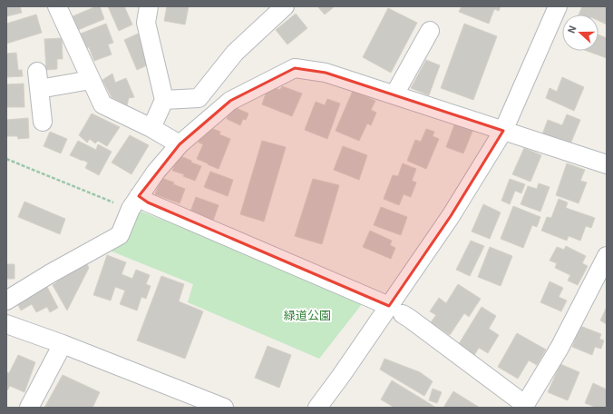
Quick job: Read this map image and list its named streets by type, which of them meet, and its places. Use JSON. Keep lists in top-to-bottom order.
{
  "parks": ["緑道公園"],
  "north": "left"
}
